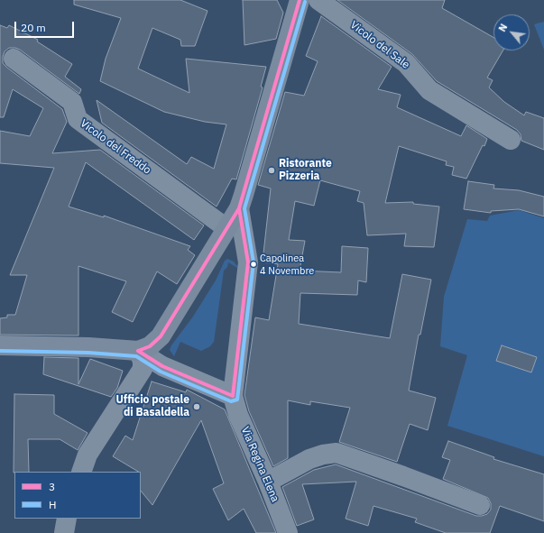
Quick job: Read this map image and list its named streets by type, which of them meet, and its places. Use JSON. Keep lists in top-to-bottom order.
{
  "streets": {
    "street": ["Vicolo del Sale", "Vicolo del Freddo", "Via Regina Elena"]
  },
  "places": ["Ristorante Pizzeria", "Capolinea 4 Novembre", "Ufficio postale di Basaldella"],
  "lines": ["transit line 3", "transit line H"],
  "legend": ["3", "H"],
  "scale_bar": "20 m",
  "north": "top left"
}
